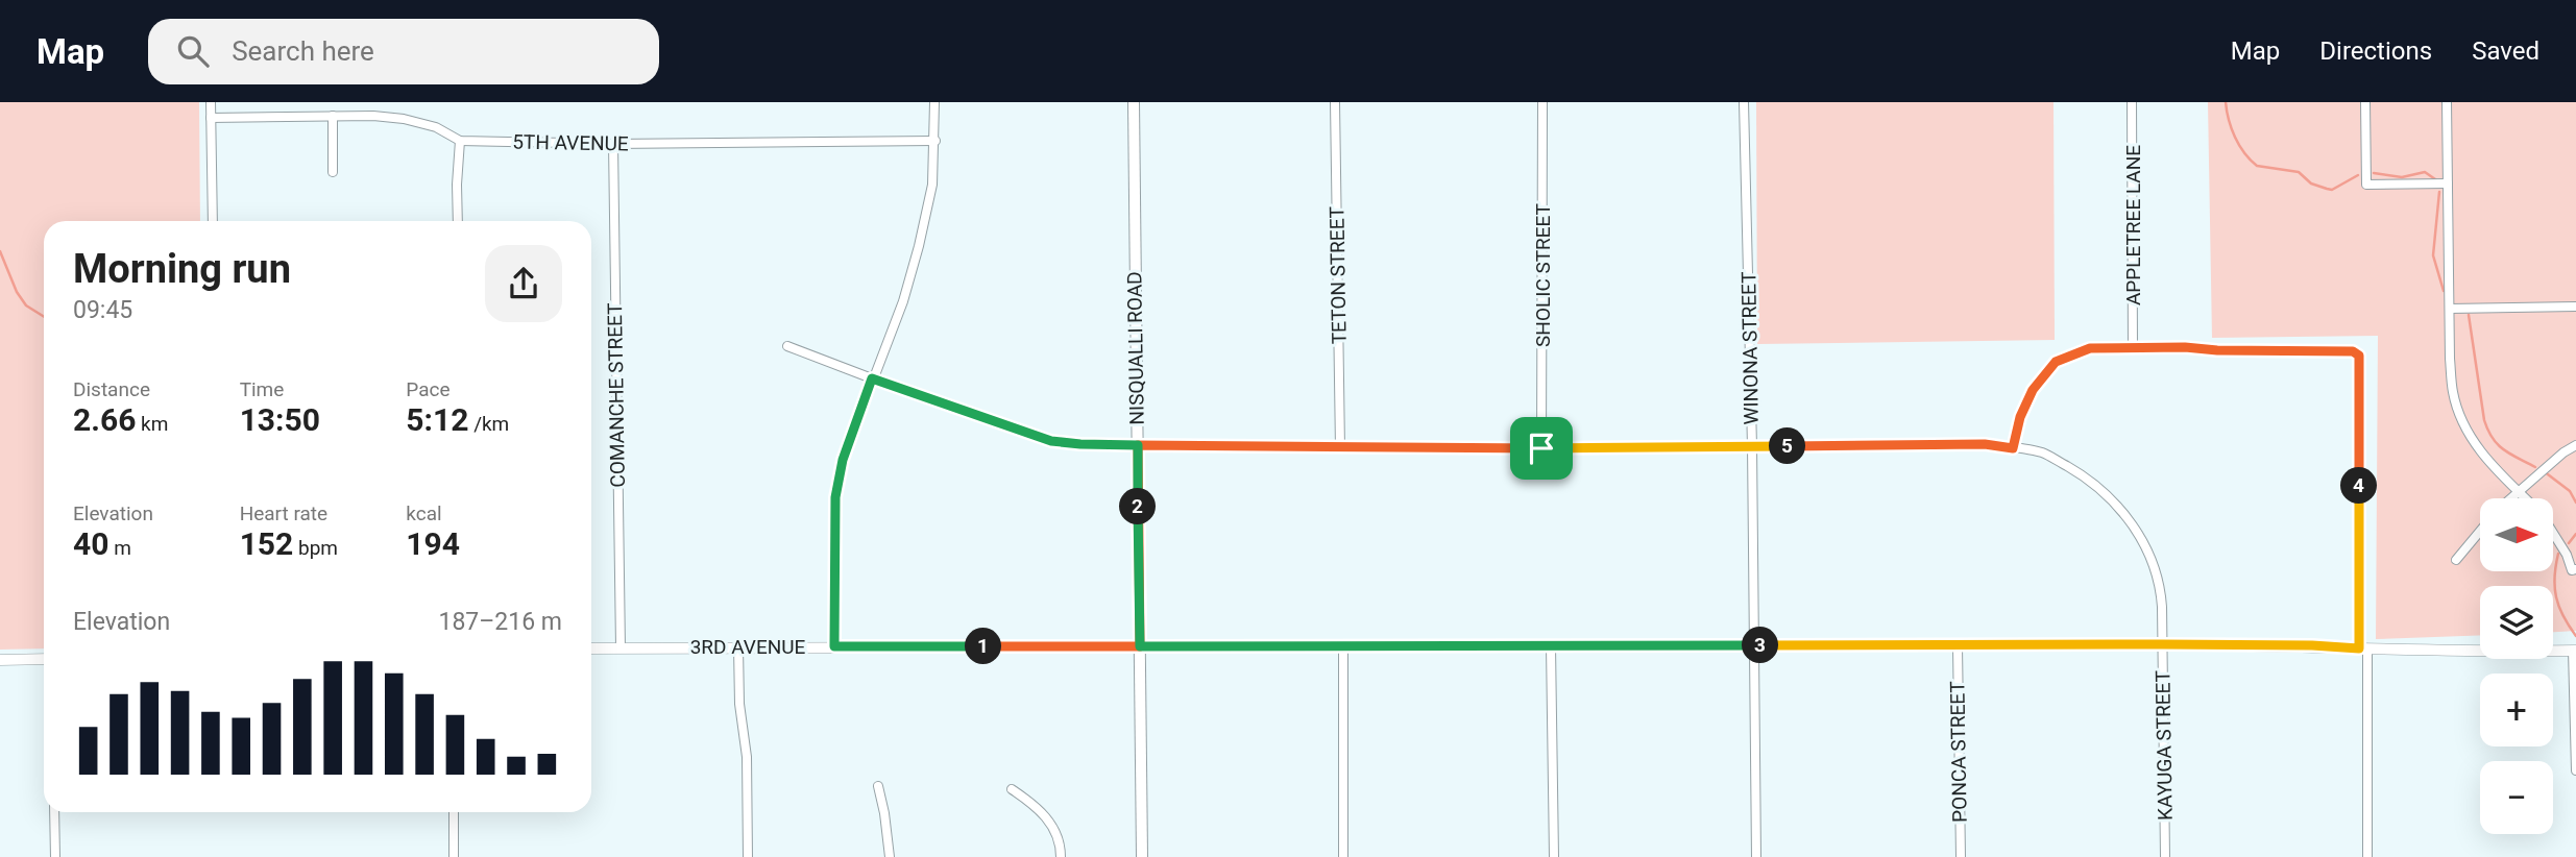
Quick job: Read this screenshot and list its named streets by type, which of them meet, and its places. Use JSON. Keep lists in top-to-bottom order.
{
  "streets": {
    "main road": ["NISQUALLI ROAD"],
    "street": [
      "5TH AVENUE",
      "APPLETREE LANE",
      "TETON STREET",
      "SHOLIC STREET",
      "WINONA STREET",
      "COMANCHE STREET",
      "3RD AVENUE",
      "KAYUGA STREET",
      "PONCA STREET"
    ]
  },
  "crossings": [
    ["5TH AVENUE", "COMANCHE STREET"],
    ["TETON STREET", "KAYUGA STREET"],
    ["SHOLIC STREET", "KAYUGA STREET"],
    ["NISQUALLI ROAD", "3RD AVENUE"],
    ["NISQUALLI ROAD", "KAYUGA STREET"],
    ["WINONA STREET", "3RD AVENUE"],
    ["WINONA STREET", "KAYUGA STREET"],
    ["COMANCHE STREET", "3RD AVENUE"],
    ["3RD AVENUE", "KAYUGA STREET"],
    ["3RD AVENUE", "PONCA STREET"]
  ],
  "north": "right",
  "page": {
    "header": "Map",
    "search": "Search here",
    "nav": ["Map", "Directions", "Saved"],
    "heading": ["Morning run", "09:45"],
    "stats": [
      ["Distance", "2.66 km"],
      ["Time", "13:50"],
      ["Pace", "5:12 /km"],
      ["Elevation", "40 m"],
      ["Heart rate", "152 bpm"],
      ["kcal", "194"]
    ],
    "pins": [
      "5",
      "4",
      "2",
      "3",
      "1"
    ],
    "map_buttons": ["+", "−"],
    "chart": ["Elevation", "187–216 m"]
  }
}
